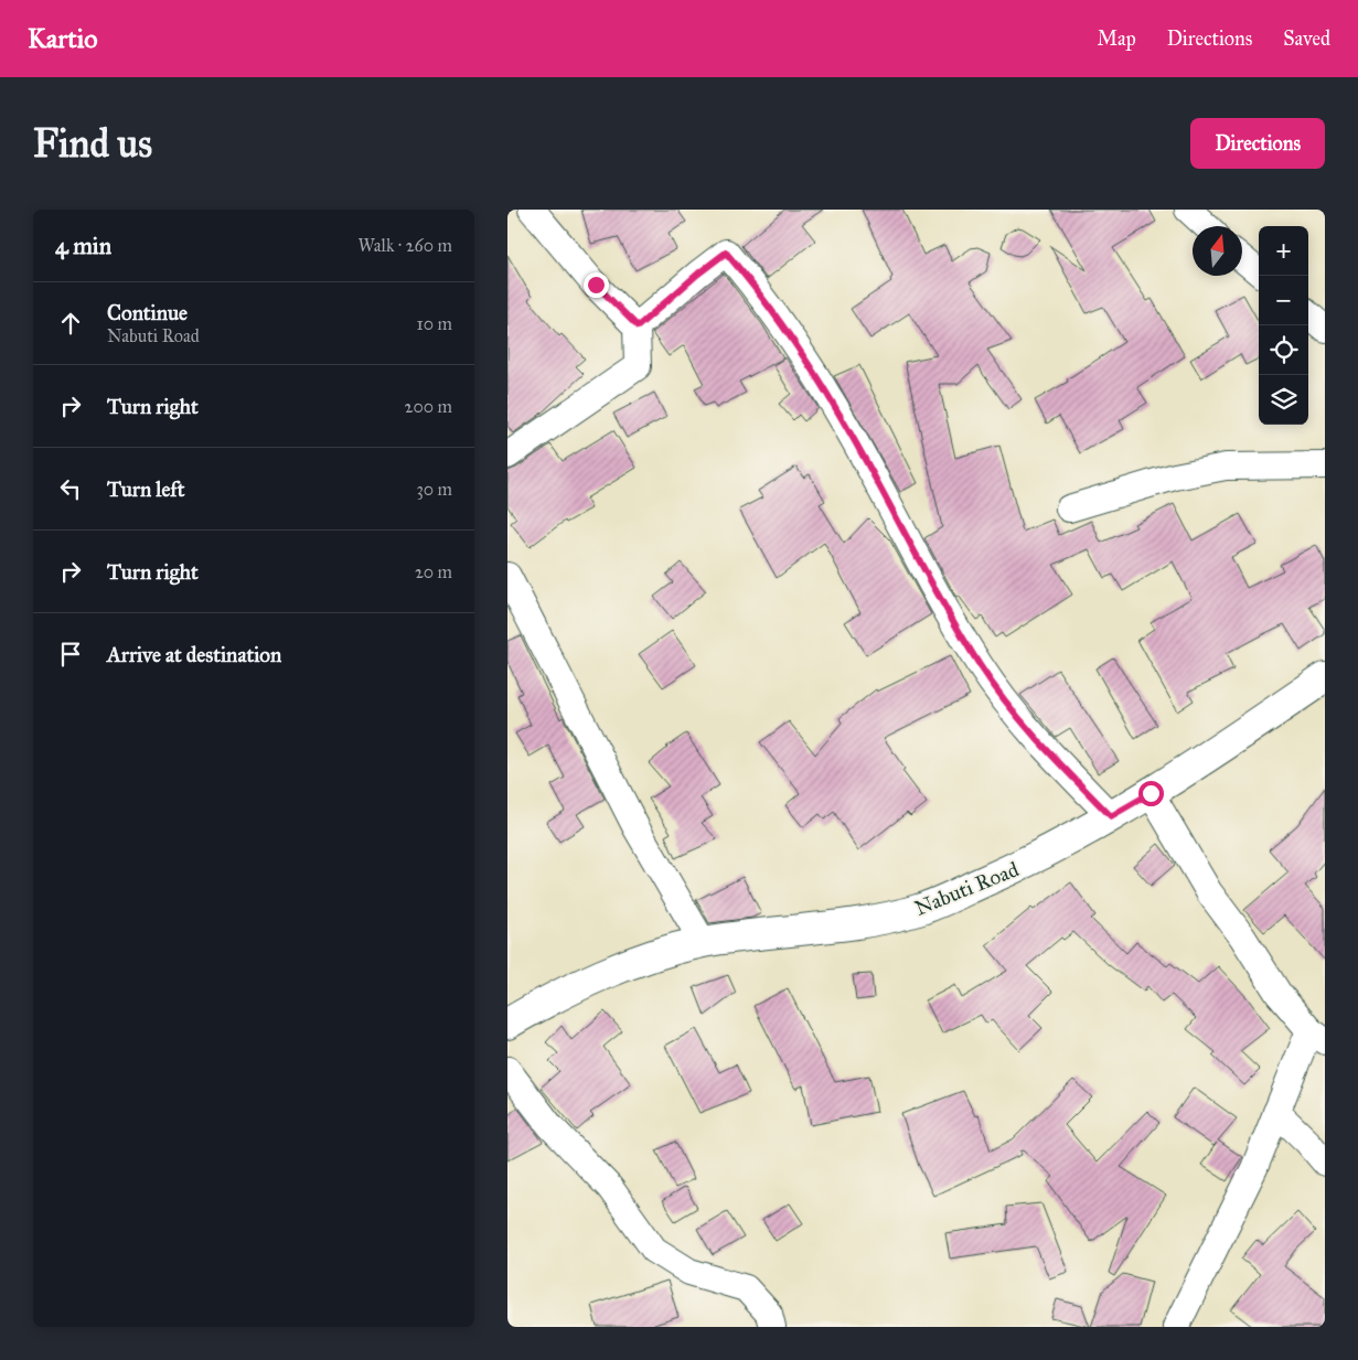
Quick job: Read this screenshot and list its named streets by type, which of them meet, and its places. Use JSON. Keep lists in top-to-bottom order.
{
  "streets": {
    "street": ["Nabuti Road"]
  },
  "north": "top",
  "page": {
    "header": "Kartio",
    "nav": ["Map", "Directions", "Saved"],
    "buttons": "Directions",
    "title": "Find us",
    "heading": ["4 min", "Walk · 260 m"],
    "map_buttons": ["+", "−"],
    "list": [
      ["Continue", "Nabuti Road", "10 m"],
      ["Turn right", "200 m"],
      ["Turn left", "30 m"],
      ["Turn right", "20 m"],
      "Arrive at destination"
    ]
  }
}
